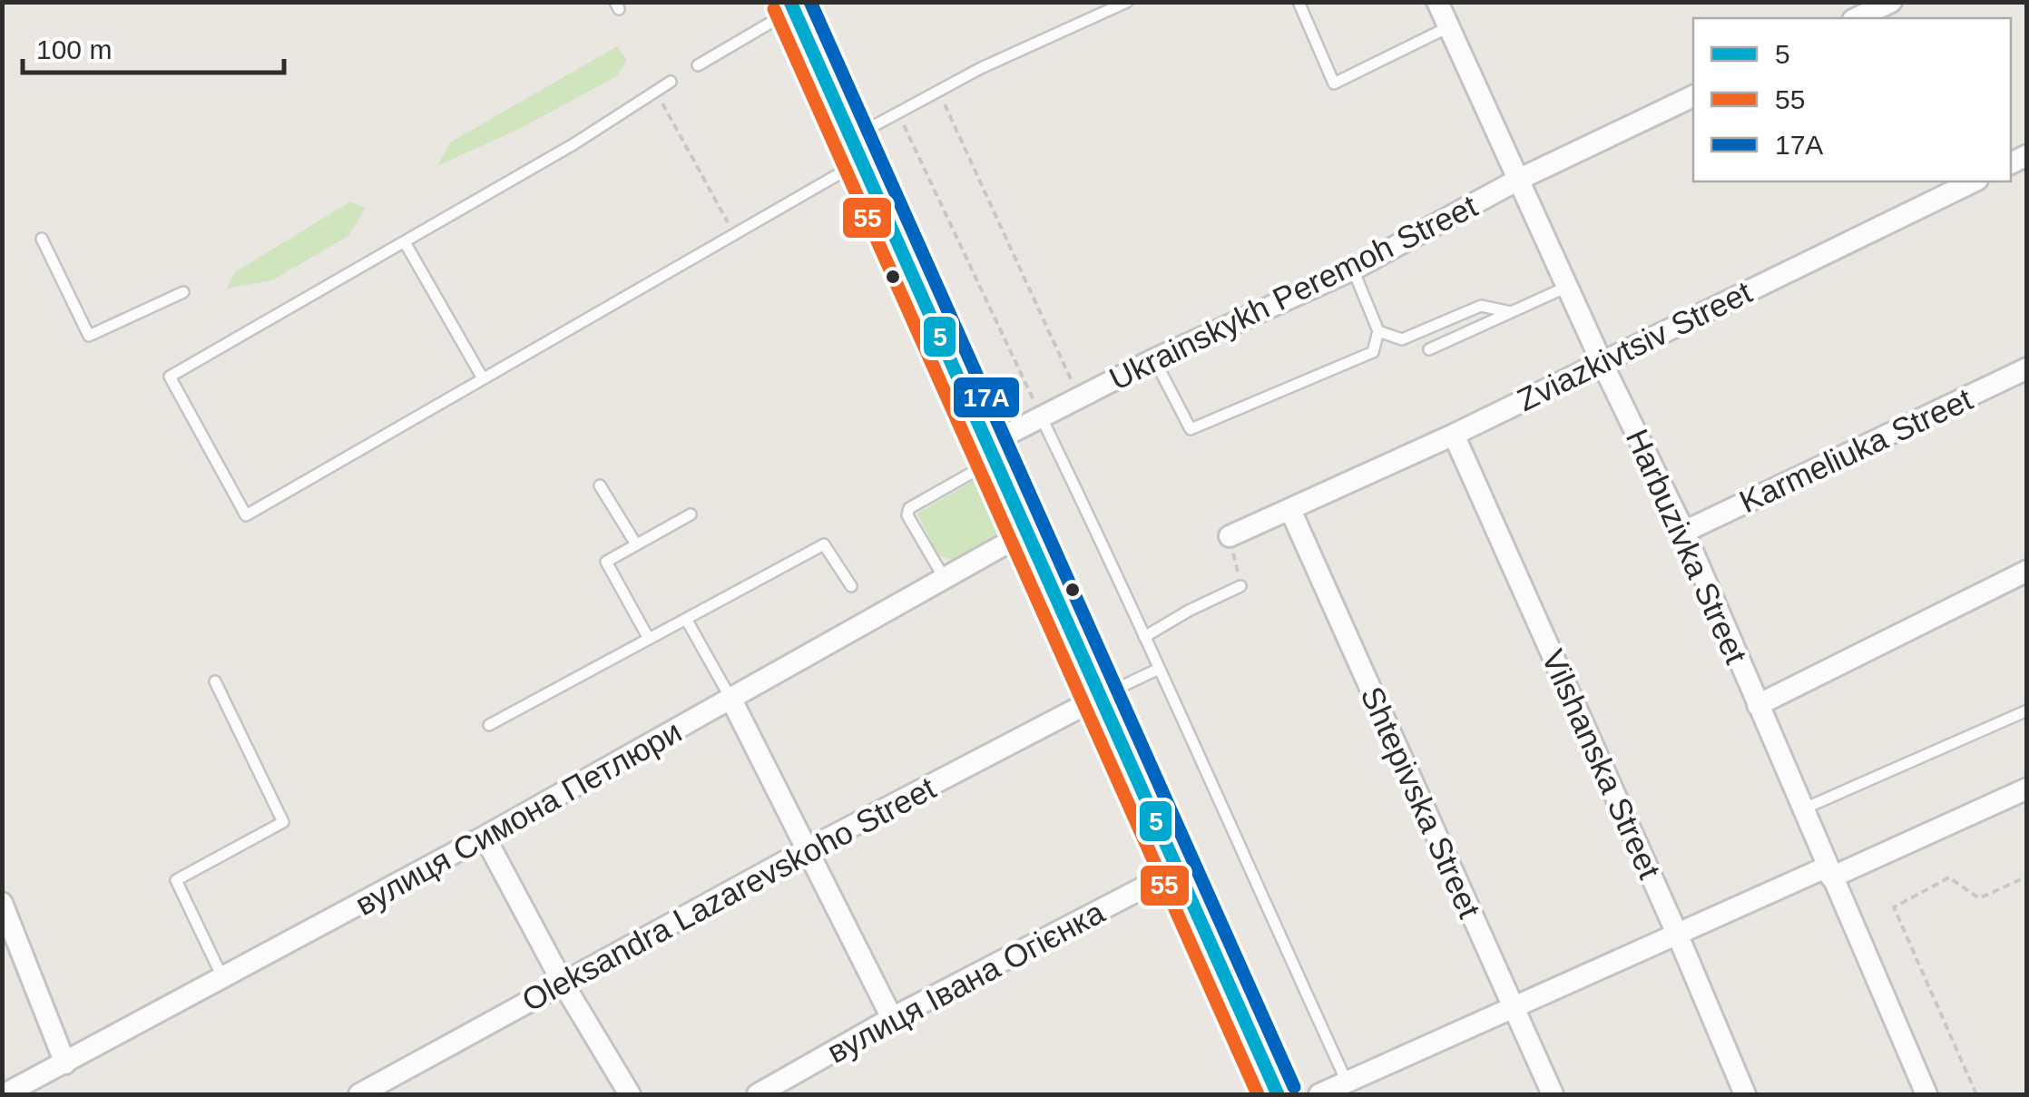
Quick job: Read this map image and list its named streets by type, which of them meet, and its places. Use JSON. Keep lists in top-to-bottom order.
{
  "streets": {
    "street": [
      "Ukrainskykh Peremoh Street",
      "Zviazkivtsiv Street",
      "Karmeliuka Street",
      "Harbuzivka Street",
      "Vilshanska Street",
      "Shtepivska Street",
      "вулиця Симона Петлюри",
      "Oleksandra Lazarevskoho Street",
      "вулиця Івана Огієнка"
    ]
  },
  "crossings": [
    ["Ukrainskykh Peremoh Street", "Harbuzivka Street"],
    ["Zviazkivtsiv Street", "Harbuzivka Street"],
    ["Zviazkivtsiv Street", "Vilshanska Street"],
    ["Zviazkivtsiv Street", "Shtepivska Street"],
    ["Karmeliuka Street", "Harbuzivka Street"]
  ],
  "lines": ["transit line 5", "transit line 17А", "transit line 55"],
  "legend": ["5", "55", "17А"],
  "scale_bar": "100 m"
}
